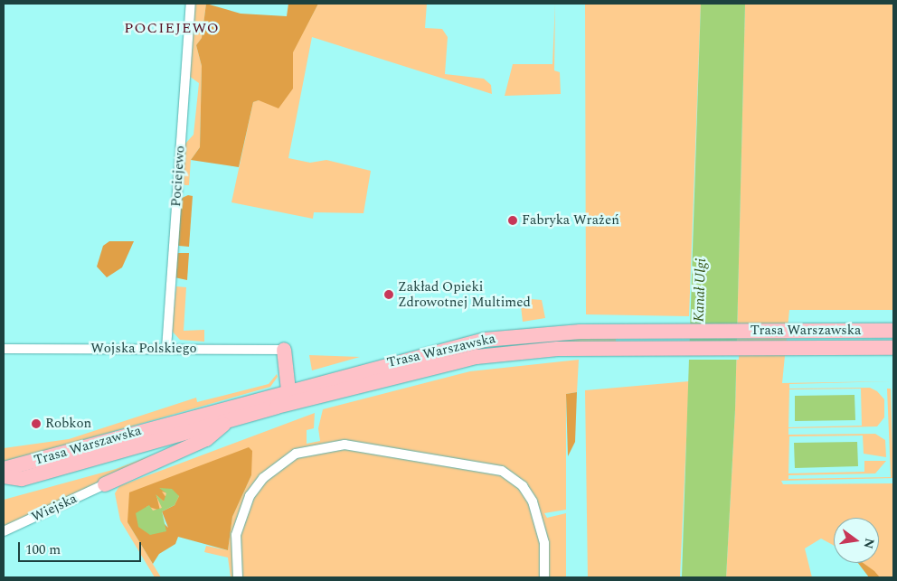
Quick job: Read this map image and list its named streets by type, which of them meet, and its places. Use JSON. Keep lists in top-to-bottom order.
{
  "streets": {
    "main road": ["Trasa Warszawska"],
    "street": ["Pociejewo", "Wojska Polskiego", "Wiejska"]
  },
  "crossings": [
    ["Pociejewo", "Wojska Polskiego"]
  ],
  "districts": ["POCIEJEWO"],
  "water": ["Kanał Ulgi"],
  "places": ["Fabryka Wrażeń", "Zakład Opieki Zdrowotnej Multimed", "Robkon"],
  "scale_bar": "100 m",
  "north": "right"
}
